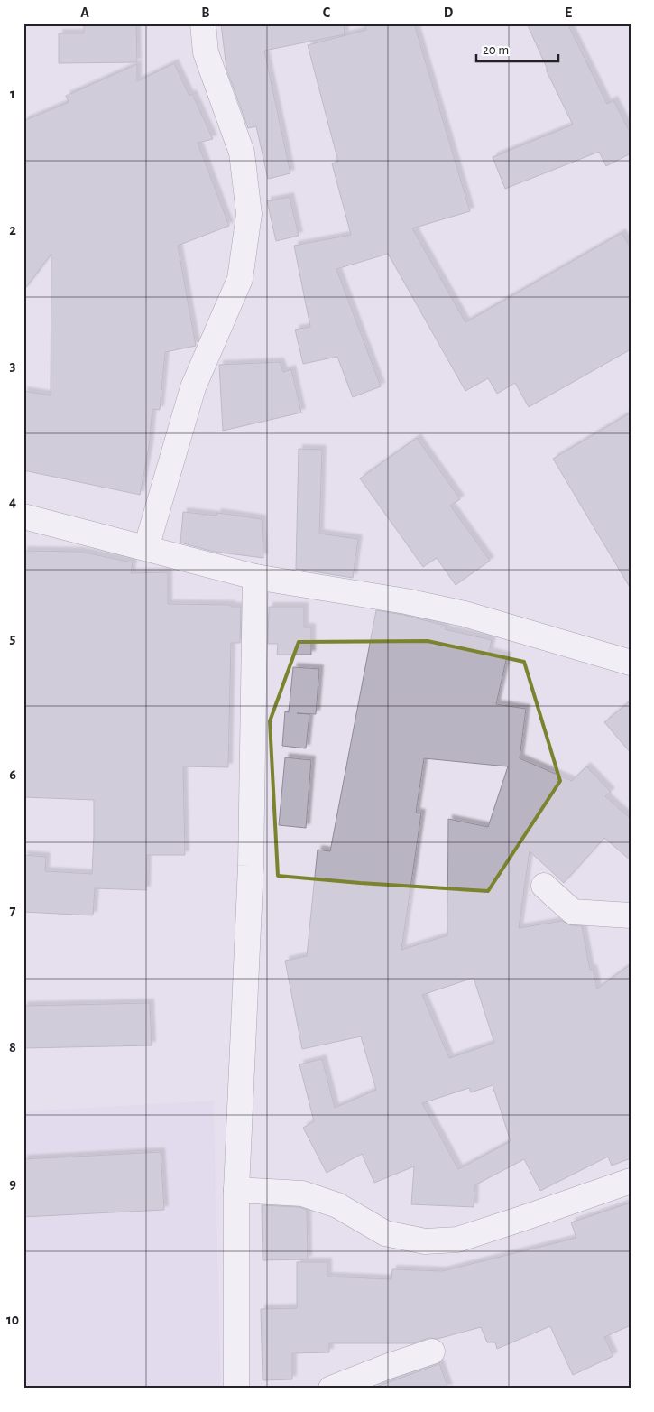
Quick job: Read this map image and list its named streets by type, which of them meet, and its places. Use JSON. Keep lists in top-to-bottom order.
{
  "scale_bar": "20 m",
  "grid": {
    "columns": [
      "A",
      "B",
      "C",
      "D",
      "E"
    ],
    "rows": [
      "1",
      "2",
      "3",
      "4",
      "5",
      "6",
      "7",
      "8",
      "9",
      "10"
    ]
  }
}
